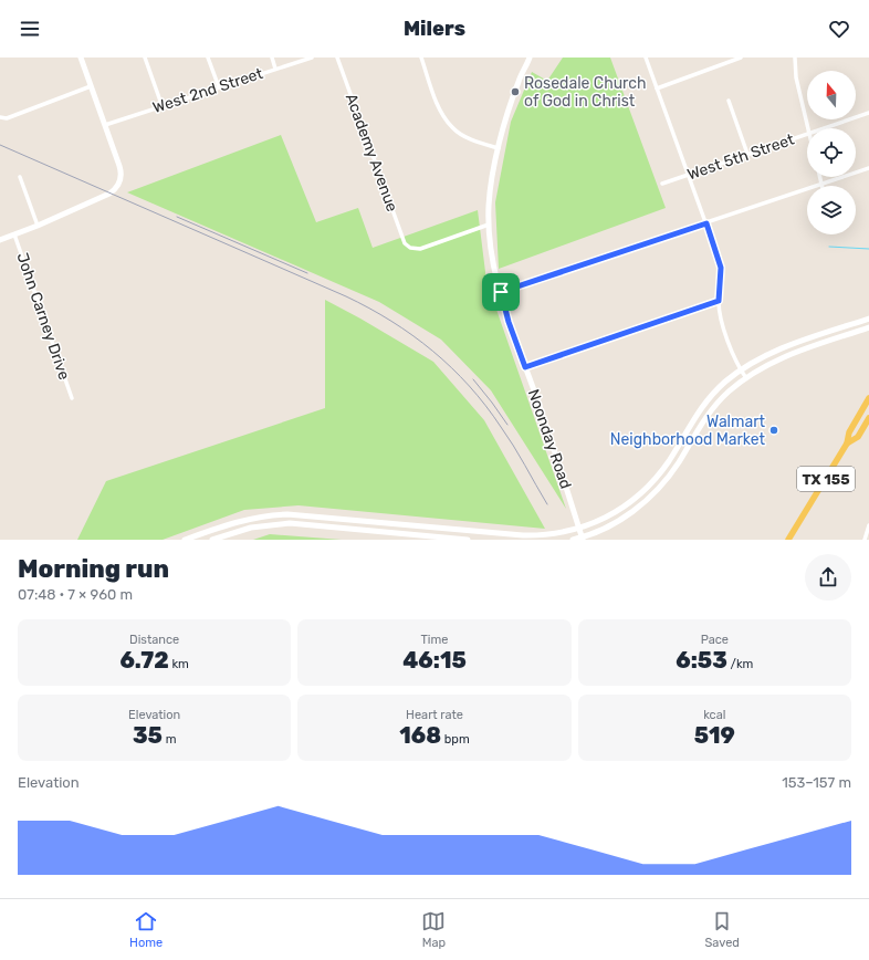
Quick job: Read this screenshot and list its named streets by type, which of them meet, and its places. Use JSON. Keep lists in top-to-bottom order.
{
  "streets": {
    "main road": ["Noonday Road", "TX 155"],
    "street": [
      "West 2nd Street",
      "Academy Avenue",
      "West 5th Street",
      "John Carney Drive"
    ]
  },
  "crossings": [
    ["Academy Avenue", "Noonday Road"]
  ],
  "places": ["Rosedale Church of God in Christ", "Walmart Neighborhood Market"],
  "north": "top",
  "page": {
    "header": "Milers",
    "heading": ["Morning run", "07:48 · 7 × 960 m"],
    "stats": [
      ["Distance", "6.72 km"],
      ["Time", "46:15"],
      ["Pace", "6:53 /km"],
      ["Elevation", "35 m"],
      ["Heart rate", "168 bpm"],
      ["kcal", "519"]
    ],
    "chart": ["Elevation", "153–157 m"],
    "tabs": ["Home", "Map", "Saved"]
  }
}
